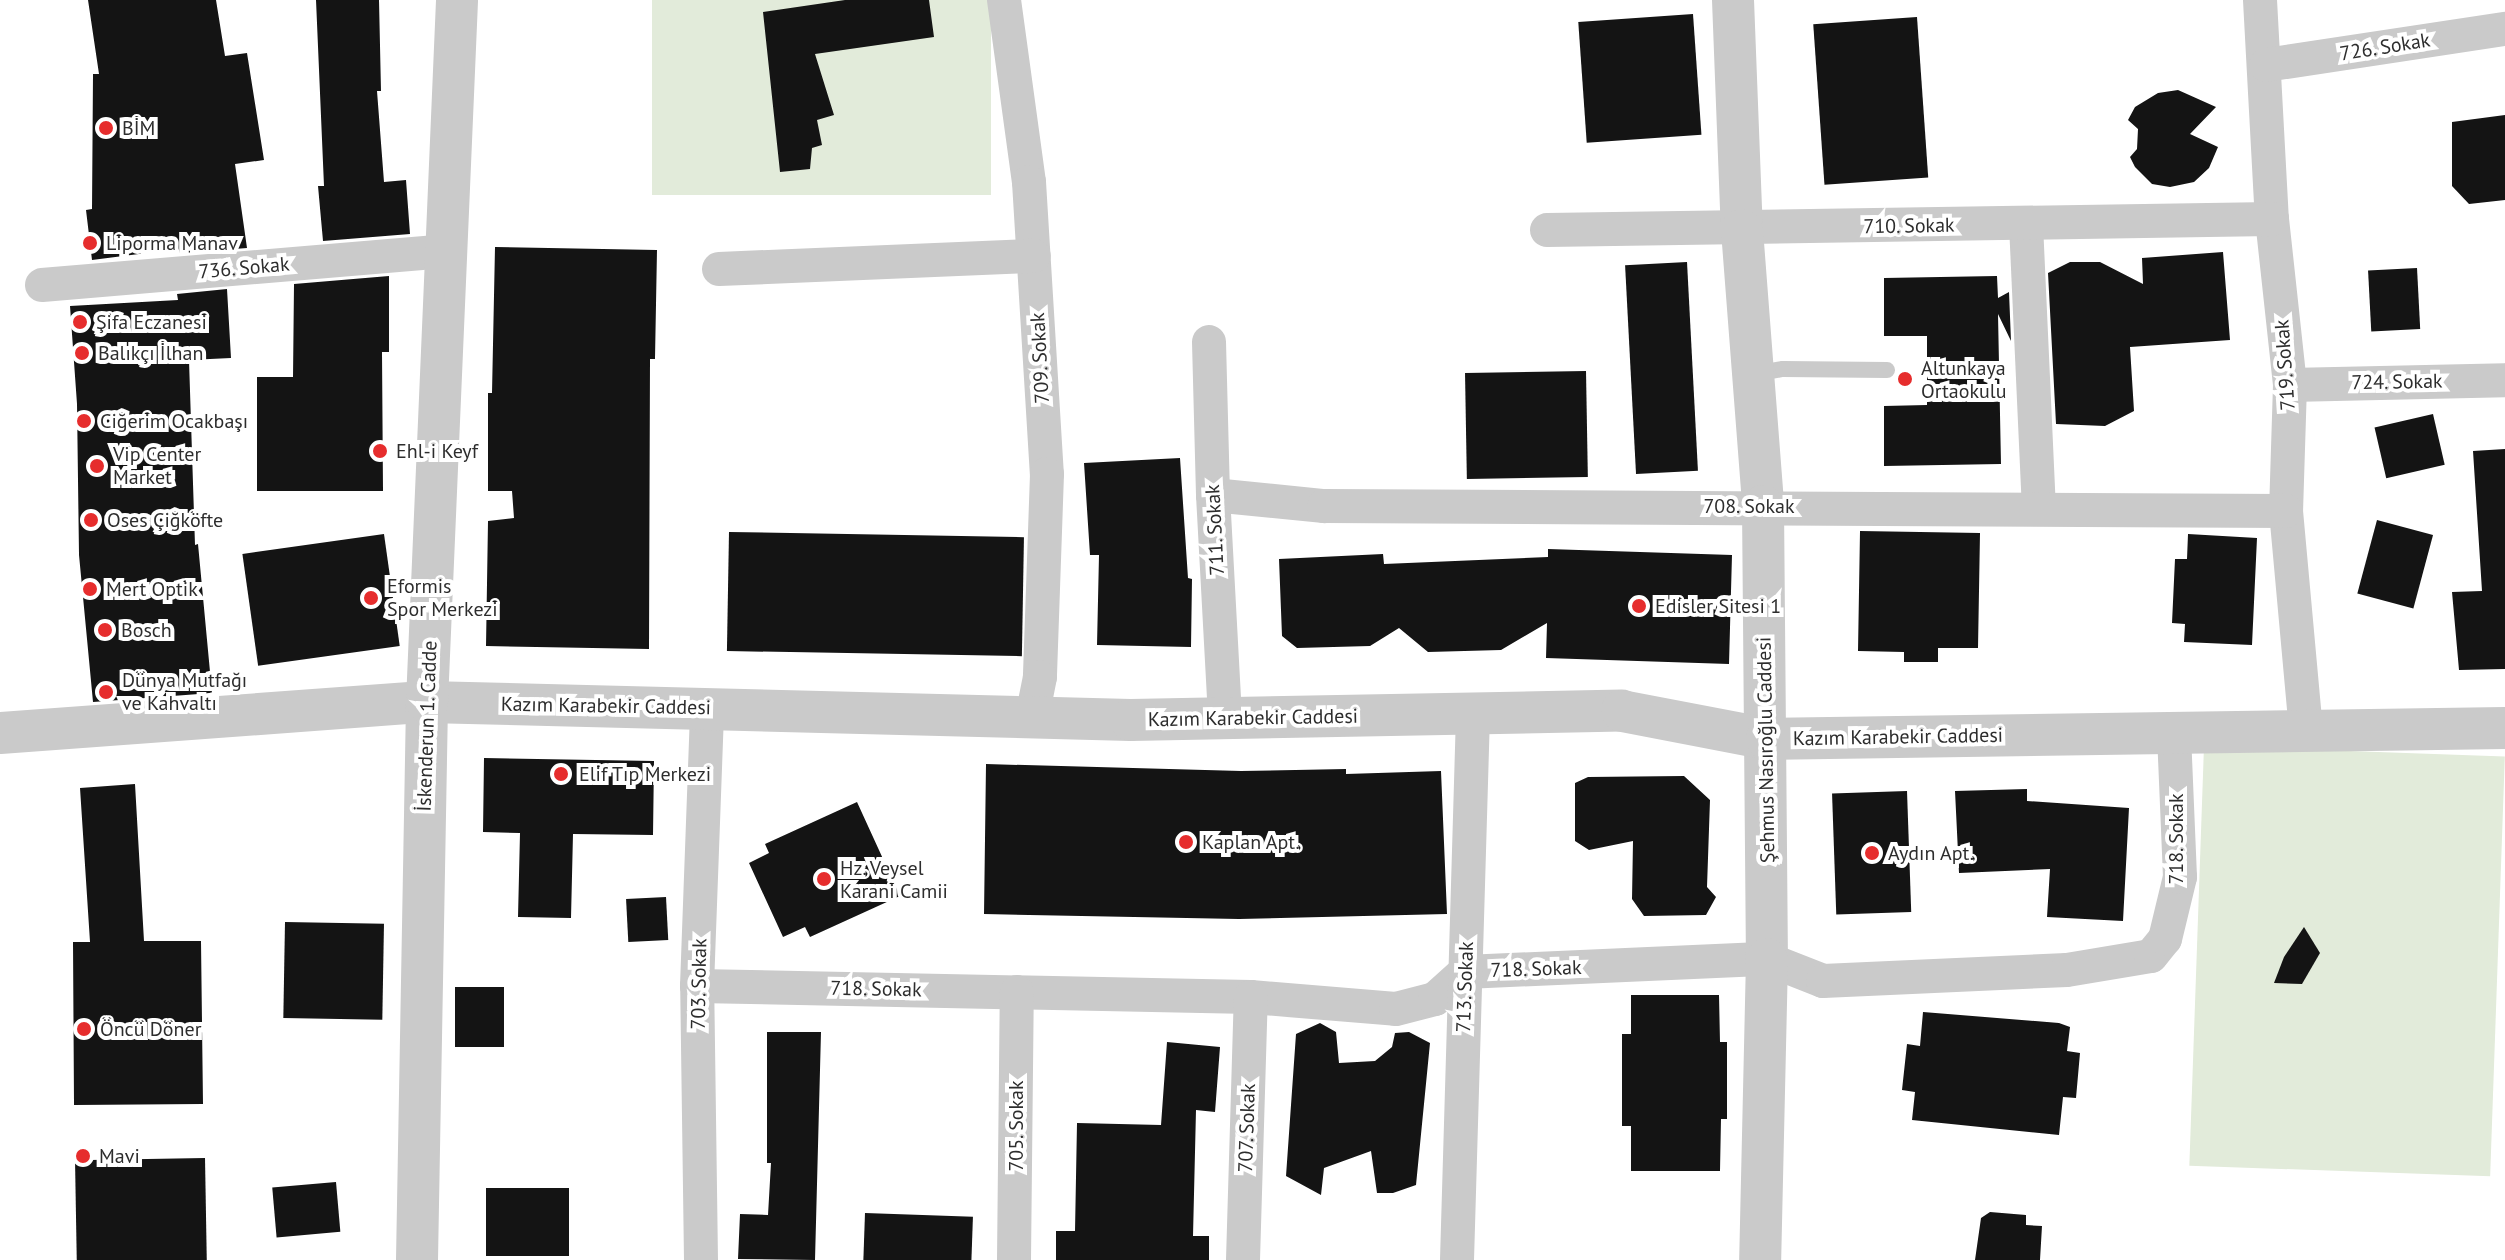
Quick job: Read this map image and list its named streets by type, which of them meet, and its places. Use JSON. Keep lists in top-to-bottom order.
{
  "streets": {
    "street": [
      "726. Sokak",
      "710. Sokak",
      "736. Sokak",
      "709. Sokak",
      "719. Sokak",
      "724. Sokak",
      "708. Sokak",
      "711. Sokak",
      "Kazım Karabekir Caddesi",
      "İskenderun 1. Cadde",
      "Şehmus Nasıroğlu Caddesi",
      "718. Sokak",
      "703. Sokak",
      "713. Sokak",
      "705. Sokak",
      "707. Sokak"
    ]
  },
  "crossings": [
    ["726. Sokak", "719. Sokak"],
    ["710. Sokak", "719. Sokak"],
    ["710. Sokak", "Şehmus Nasıroğlu Caddesi"],
    ["736. Sokak", "İskenderun 1. Cadde"],
    ["709. Sokak", "Kazım Karabekir Caddesi"],
    ["719. Sokak", "724. Sokak"],
    ["719. Sokak", "708. Sokak"],
    ["719. Sokak", "Kazım Karabekir Caddesi"],
    ["708. Sokak", "711. Sokak"],
    ["708. Sokak", "Şehmus Nasıroğlu Caddesi"],
    ["711. Sokak", "Kazım Karabekir Caddesi"],
    ["Kazım Karabekir Caddesi", "İskenderun 1. Cadde"],
    ["Kazım Karabekir Caddesi", "Şehmus Nasıroğlu Caddesi"],
    ["Kazım Karabekir Caddesi", "718. Sokak"],
    ["Kazım Karabekir Caddesi", "703. Sokak"],
    ["Kazım Karabekir Caddesi", "713. Sokak"],
    ["Şehmus Nasıroğlu Caddesi", "718. Sokak"],
    ["718. Sokak", "703. Sokak"],
    ["718. Sokak", "713. Sokak"],
    ["718. Sokak", "705. Sokak"],
    ["718. Sokak", "707. Sokak"]
  ],
  "places": [
    "BİM",
    "Liporma Manav",
    "Şifa Eczanesi",
    "Balıkçı İlhan",
    "Altunkaya Ortaokulu",
    "Ciğerim Ocakbaşı",
    "Ehl-i Keyf",
    "Vip Center Market",
    "Oses Çiğköfte",
    "Mert Optik",
    "Eformis Spor Merkezi",
    "Edisler Sitesi 1",
    "Bosch",
    "Dünya Mutfağı ve Kahvaltı",
    "Elif Tıp Merkezi",
    "Kaplan Apt.",
    "Aydın Apt.",
    "Hz. Veysel Karani Camii",
    "Öncü Döner",
    "Mavi"
  ]
}
